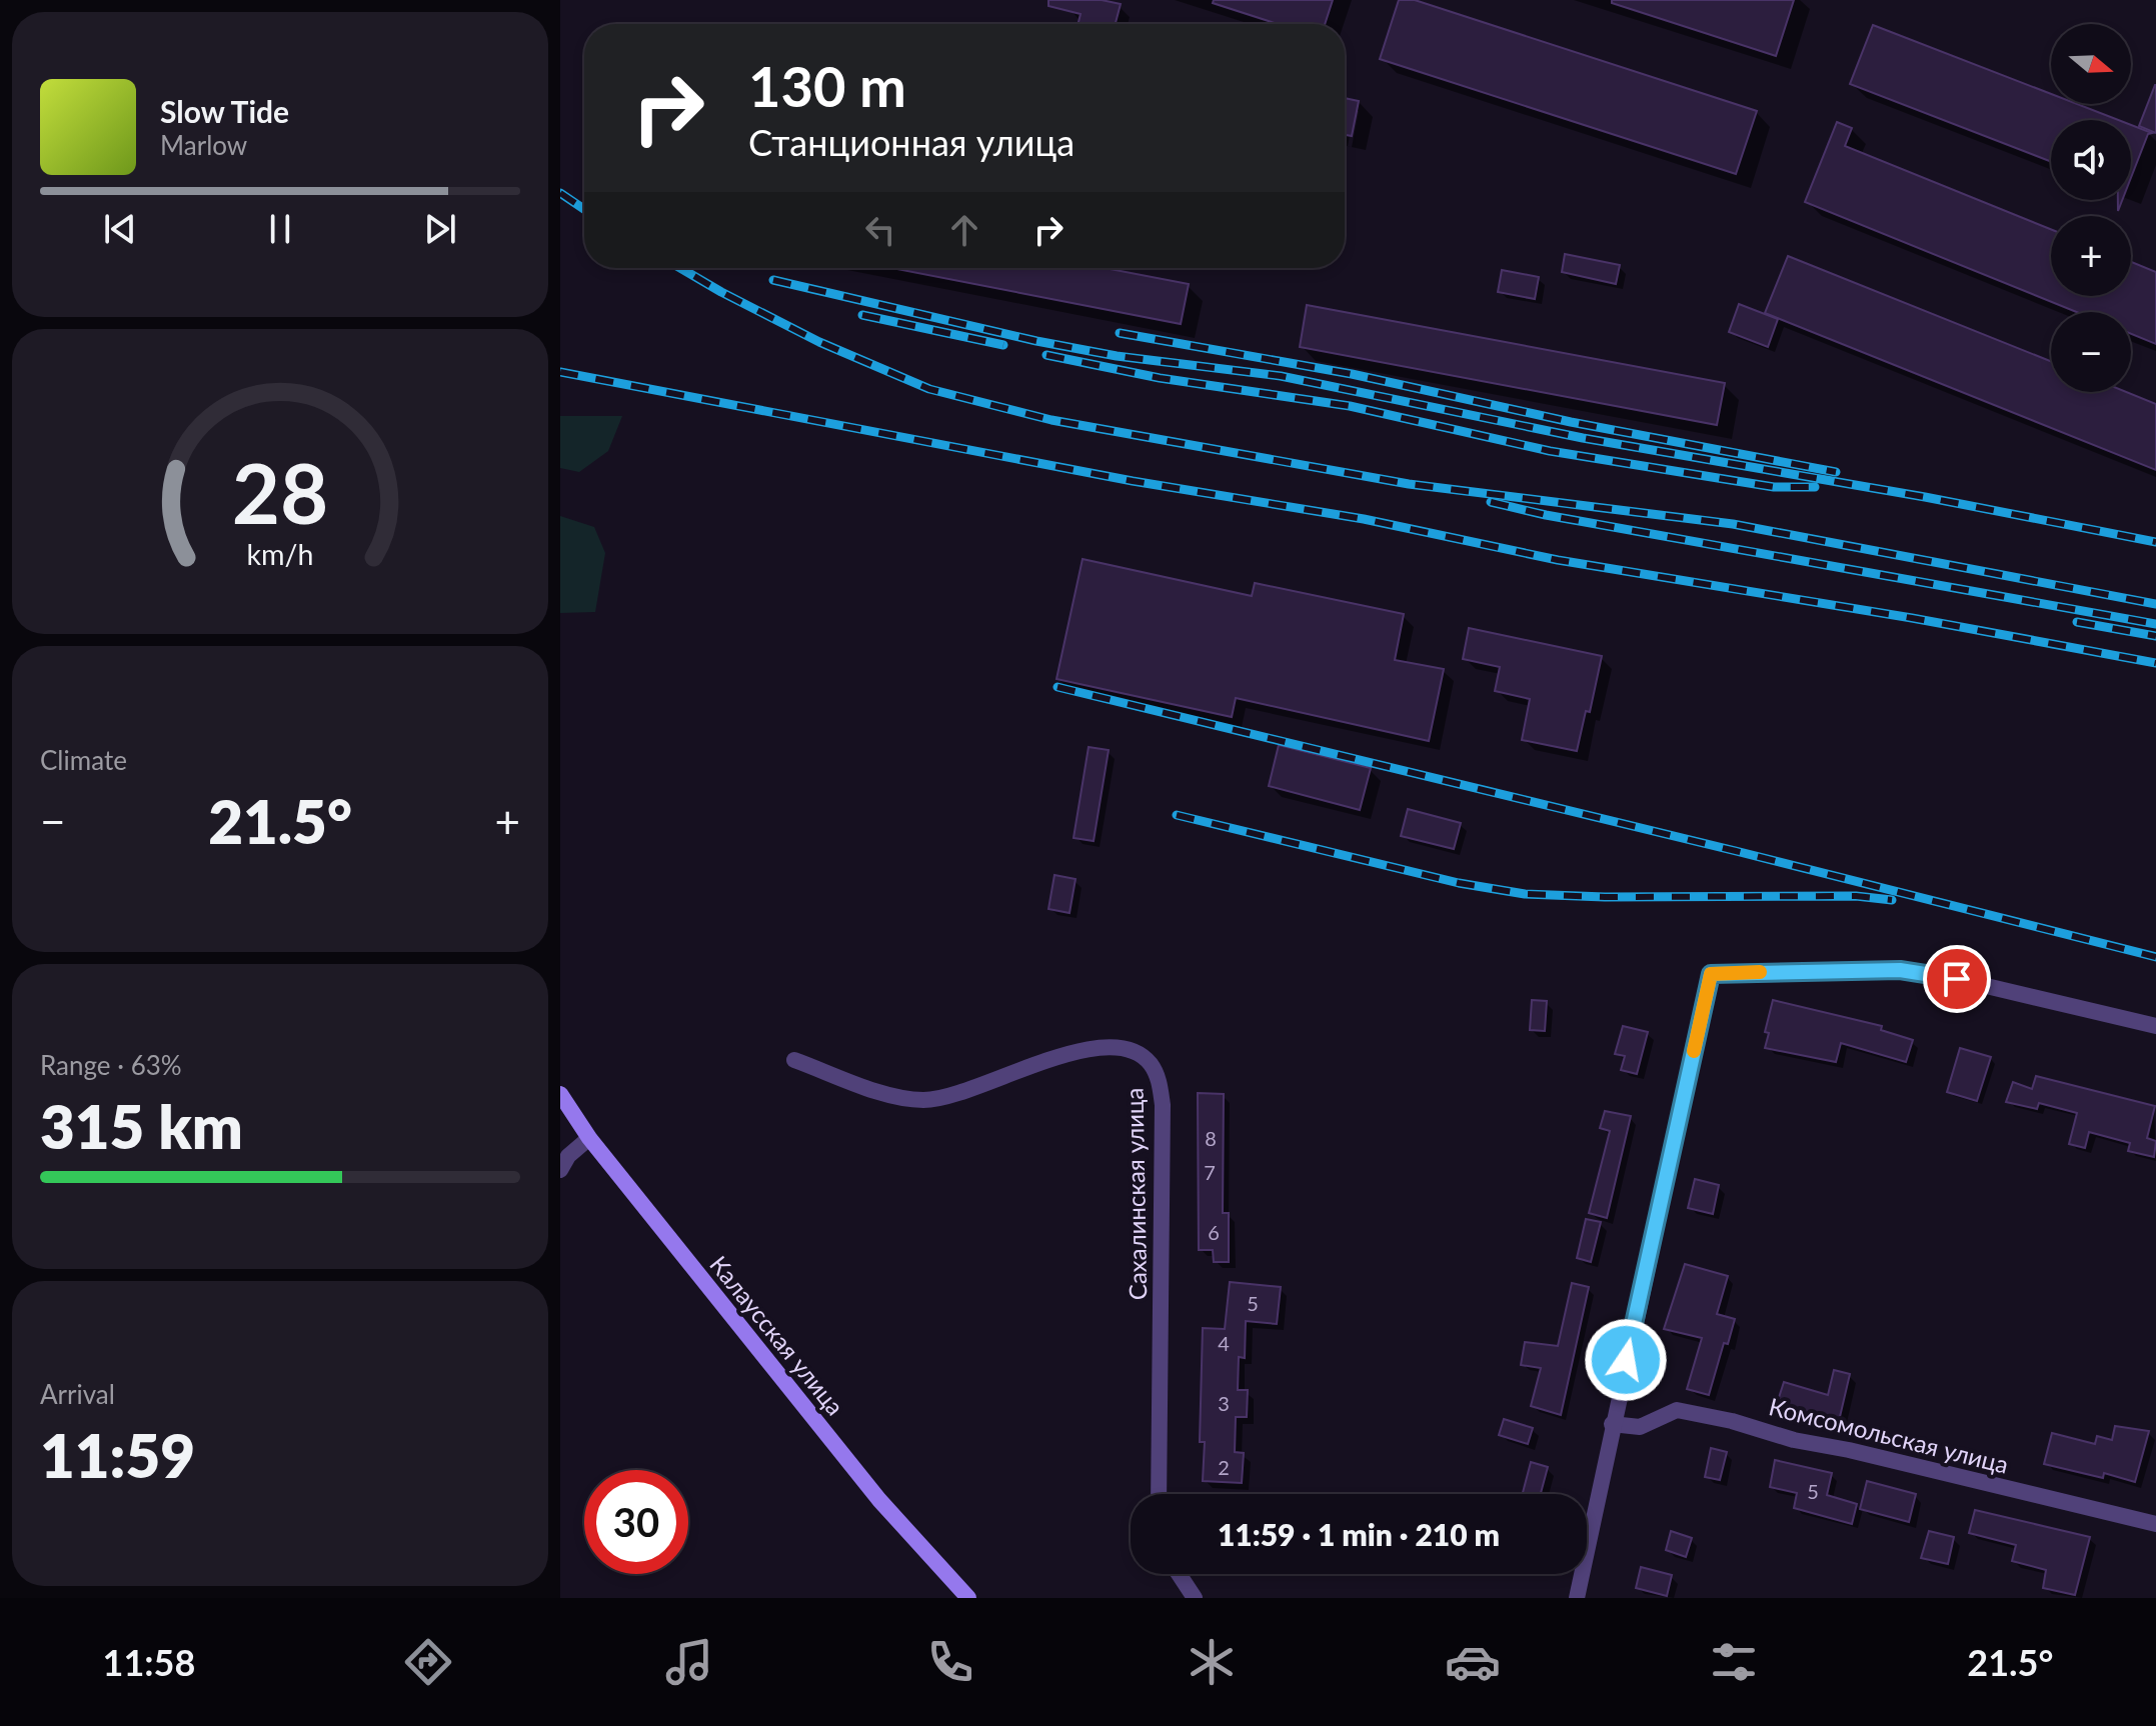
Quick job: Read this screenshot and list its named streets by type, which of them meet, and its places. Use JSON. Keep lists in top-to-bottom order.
{
  "streets": {
    "street": ["Сахалинская улица", "Калаусская улица", "Комсомольская улица"]
  },
  "house_numbers": [
    "8",
    "7",
    "6",
    "5",
    "4",
    "3",
    "2",
    "5"
  ],
  "north": "right",
  "page": {
    "map_buttons": ["+", "−"],
    "turn": ["130 m", "Станционная улица"],
    "song": ["Slow Tide", "Marlow"],
    "tile": [
      "Climate",
      ["Range · 63%", "315 km"],
      ["Arrival", "11:59"]
    ],
    "heat": ["−", "21.5°", "+"],
    "limit": "30",
    "trip": "11:59 · 1 min · 210 m",
    "tabs": ["11:58", "21.5°"],
    "gauge": ["28", "km/h"]
  }
}
